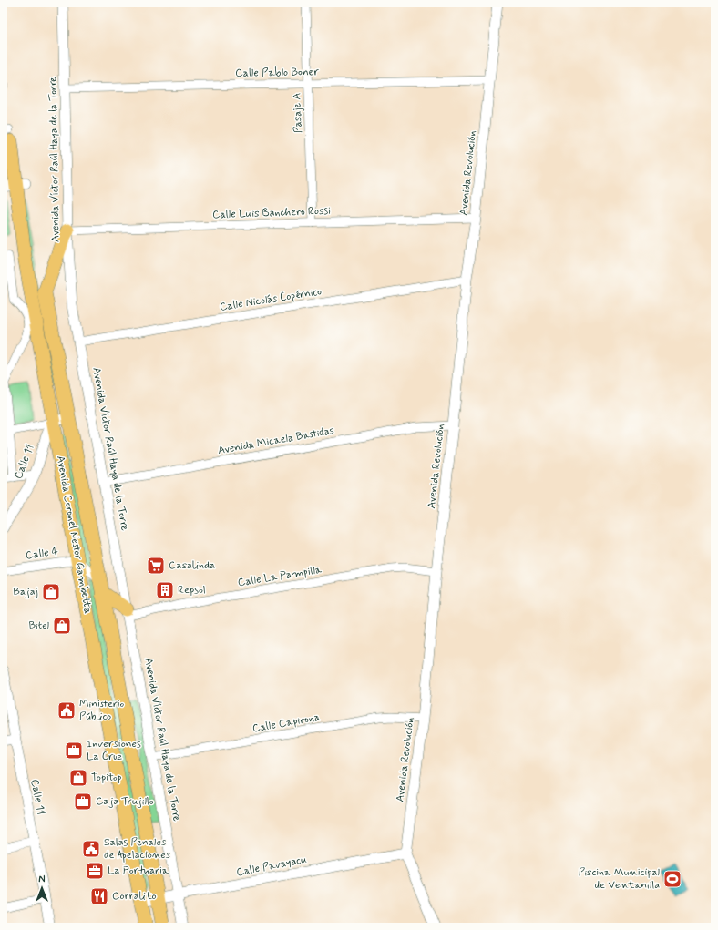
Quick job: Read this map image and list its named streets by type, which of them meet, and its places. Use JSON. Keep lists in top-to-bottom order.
{
  "streets": {
    "highway": ["Avenida Coronel Nestor Gambetta"],
    "street": [
      "Calle Pablo Boner",
      "Pasaje A",
      "Avenida Víctor Raúl Haya de la Torre",
      "Avenida Revolución",
      "Calle Luis Banchero Rossi",
      "Calle Nicolás Copérnico",
      "Avenida Micaela Bastidas",
      "Calle 11",
      "Calle 4",
      "Calle La Pampilla",
      "Calle Capirona",
      "Calle Pavayacu"
    ]
  },
  "crossings": [
    ["Calle Pablo Boner", "Pasaje A"],
    ["Calle Pablo Boner", "Avenida Víctor Raúl Haya de la Torre"],
    ["Calle Pablo Boner", "Avenida Revolución"],
    ["Pasaje A", "Calle Luis Banchero Rossi"],
    ["Avenida Víctor Raúl Haya de la Torre", "Calle Luis Banchero Rossi"],
    ["Avenida Víctor Raúl Haya de la Torre", "Calle Nicolás Copérnico"],
    ["Avenida Víctor Raúl Haya de la Torre", "Avenida Micaela Bastidas"],
    ["Avenida Víctor Raúl Haya de la Torre", "Avenida Coronel Nestor Gambetta"],
    ["Avenida Víctor Raúl Haya de la Torre", "Calle La Pampilla"],
    ["Avenida Víctor Raúl Haya de la Torre", "Calle Capirona"],
    ["Avenida Víctor Raúl Haya de la Torre", "Calle Pavayacu"],
    ["Avenida Revolución", "Calle Luis Banchero Rossi"],
    ["Avenida Revolución", "Calle Nicolás Copérnico"],
    ["Avenida Revolución", "Avenida Micaela Bastidas"],
    ["Avenida Revolución", "Calle La Pampilla"],
    ["Avenida Revolución", "Calle Capirona"],
    ["Avenida Revolución", "Calle Pavayacu"],
    ["Calle Luis Banchero Rossi", "Avenida Coronel Nestor Gambetta"],
    ["Calle 11", "Avenida Coronel Nestor Gambetta"],
    ["Avenida Coronel Nestor Gambetta", "Calle 4"],
    ["Avenida Coronel Nestor Gambetta", "Calle Pavayacu"]
  ],
  "places": {
    "supermarket": ["Casalinda"],
    "building": ["Repsol"],
    "shop": ["Bajaj", "Bitel", "Topitop"],
    "public building": ["Ministerio Público", "Salas Penales de Apelaciones"],
    "office": ["Inversiones La Cruz", "Caja Trujillo", "La Portuaria"],
    "sports": ["Piscina Municipal de Ventanilla"],
    "restaurant": ["Corralito"]
  },
  "north": "top"
}
